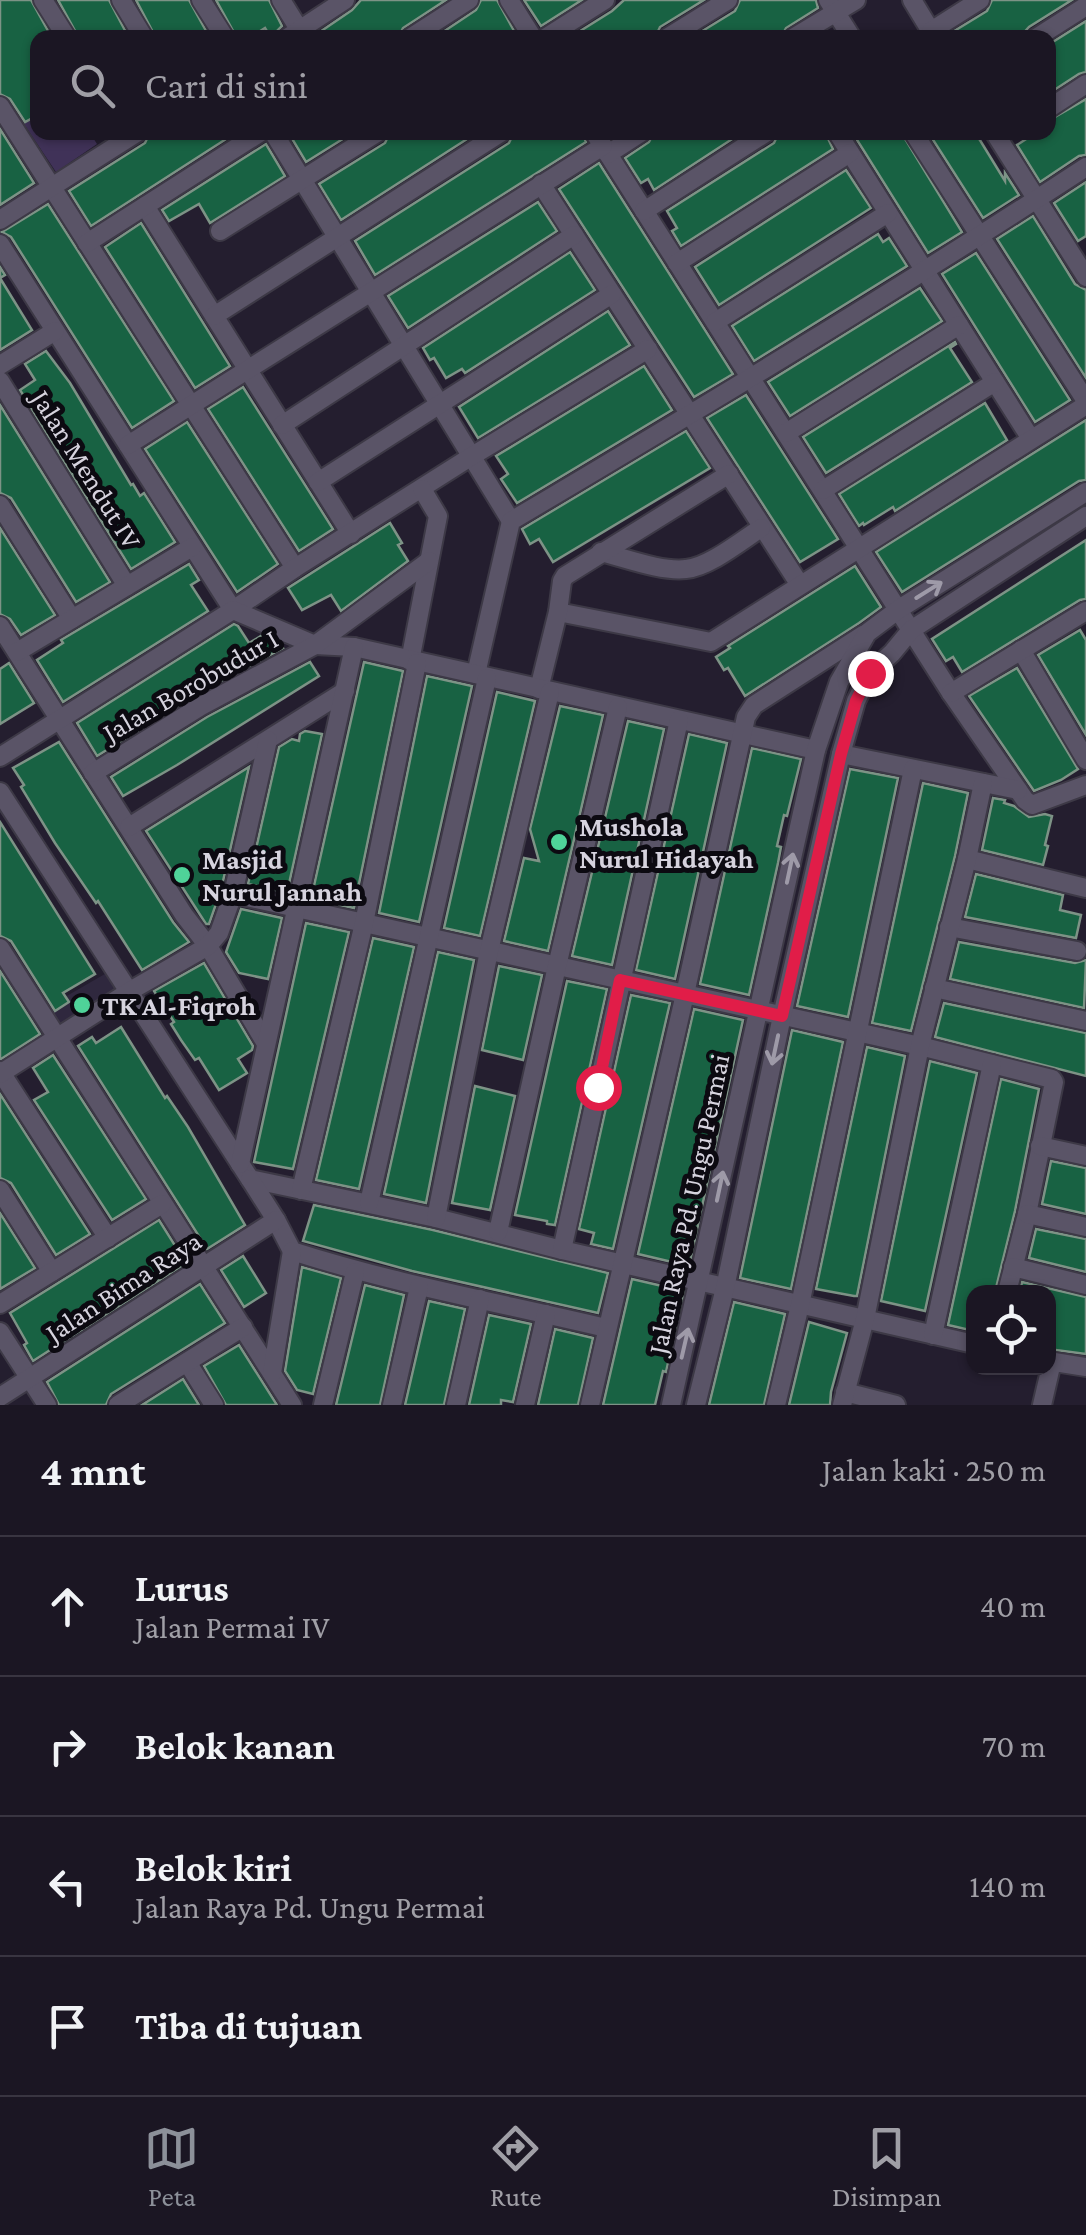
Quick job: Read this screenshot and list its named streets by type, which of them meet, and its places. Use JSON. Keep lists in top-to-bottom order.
{
  "streets": {
    "street": [
      "Jalan Mendut IV",
      "Jalan Borobudur I",
      "Jalan Raya Pd. Ungu Permai",
      "Jalan Bima Raya"
    ]
  },
  "places": ["Mushola Nurul Hidayah", "Masjid Nurul Jannah", "TK Al-Fiqroh"],
  "page": {
    "search": "Cari di sini",
    "heading": ["4 mnt", "Jalan kaki · 250 m"],
    "list": [
      ["Lurus", "Jalan Permai IV", "40 m"],
      ["Belok kanan", "70 m"],
      ["Belok kiri", "Jalan Raya Pd. Ungu Permai", "140 m"],
      "Tiba di tujuan"
    ],
    "nav": ["Peta", "Rute", "Disimpan"]
  }
}
